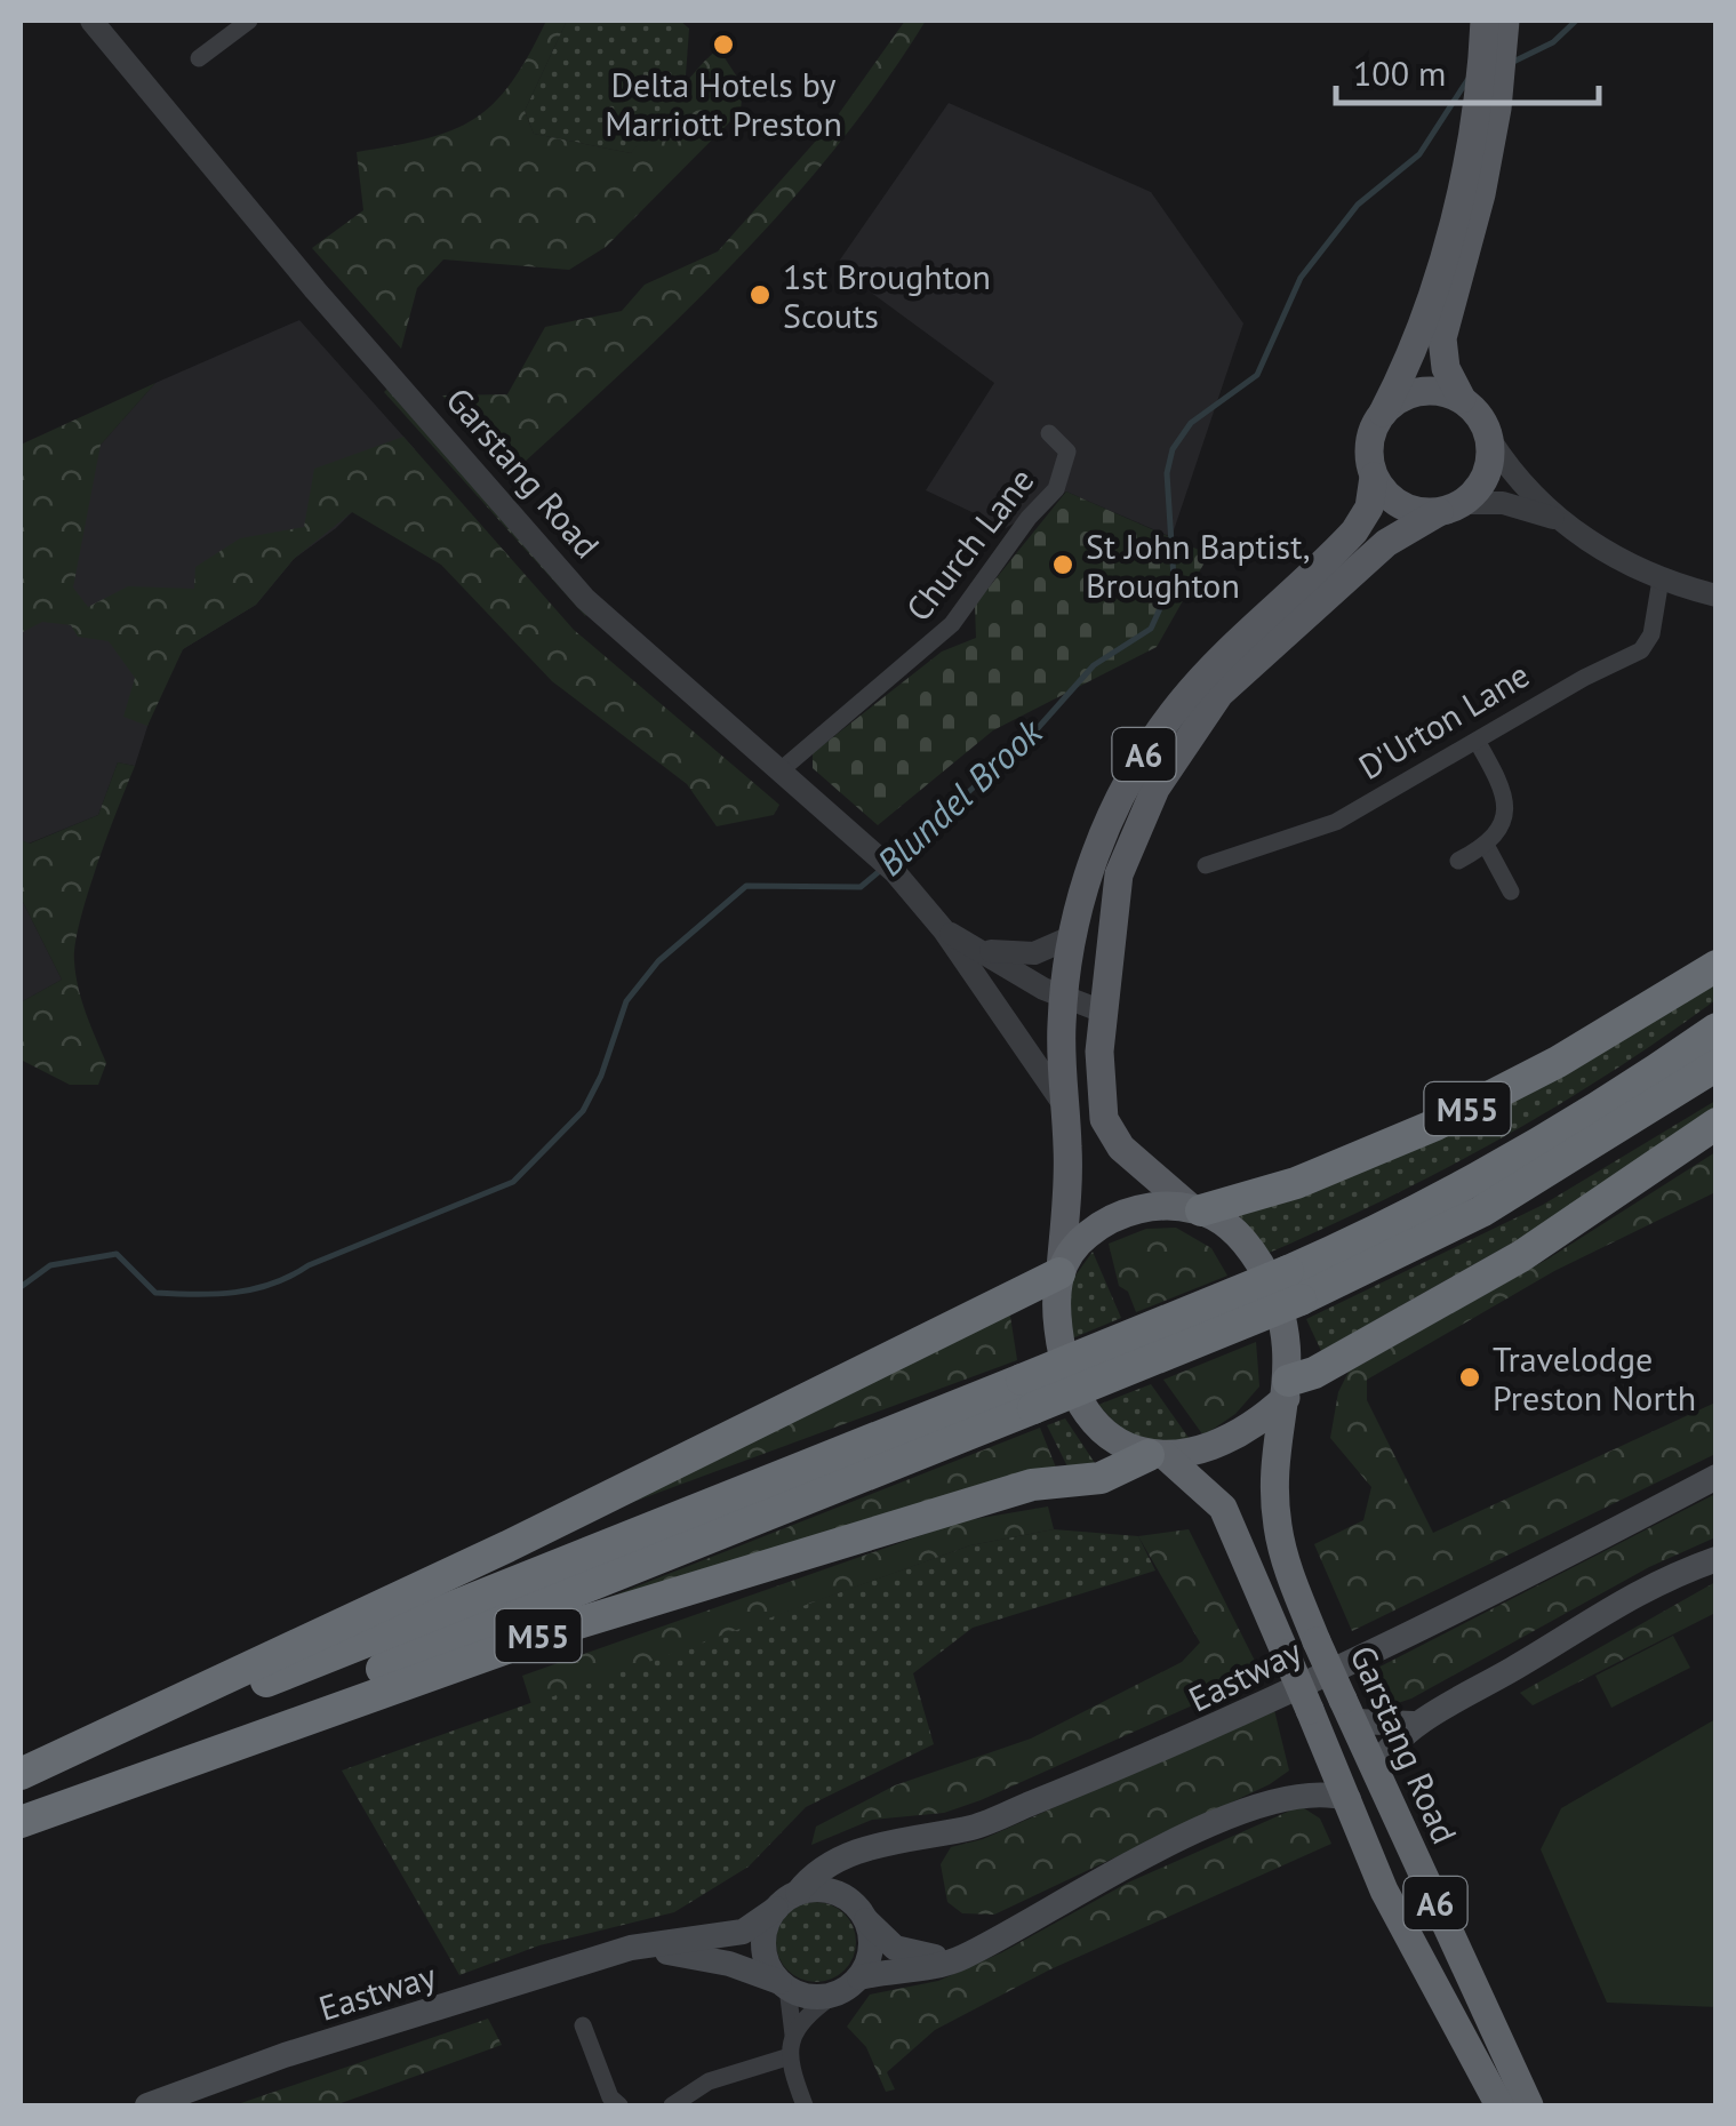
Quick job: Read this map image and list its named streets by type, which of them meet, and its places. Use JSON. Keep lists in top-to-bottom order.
{
  "streets": {
    "highway": ["Garstang Road", "A6", "M55"],
    "main road": ["Eastway"],
    "street": ["Church Lane", "D'Urton Lane"]
  },
  "crossings": [
    ["Garstang Road", "Church Lane"],
    ["Garstang Road", "A6"],
    ["Garstang Road", "M55"],
    ["A6", "M55"]
  ],
  "water": ["Blundel Brook"],
  "places": [
    "Delta Hotels by Marriott Preston",
    "1st Broughton Scouts",
    "St John Baptist, Broughton",
    "Travelodge Preston North"
  ],
  "scale_bar": "100 m"
}
